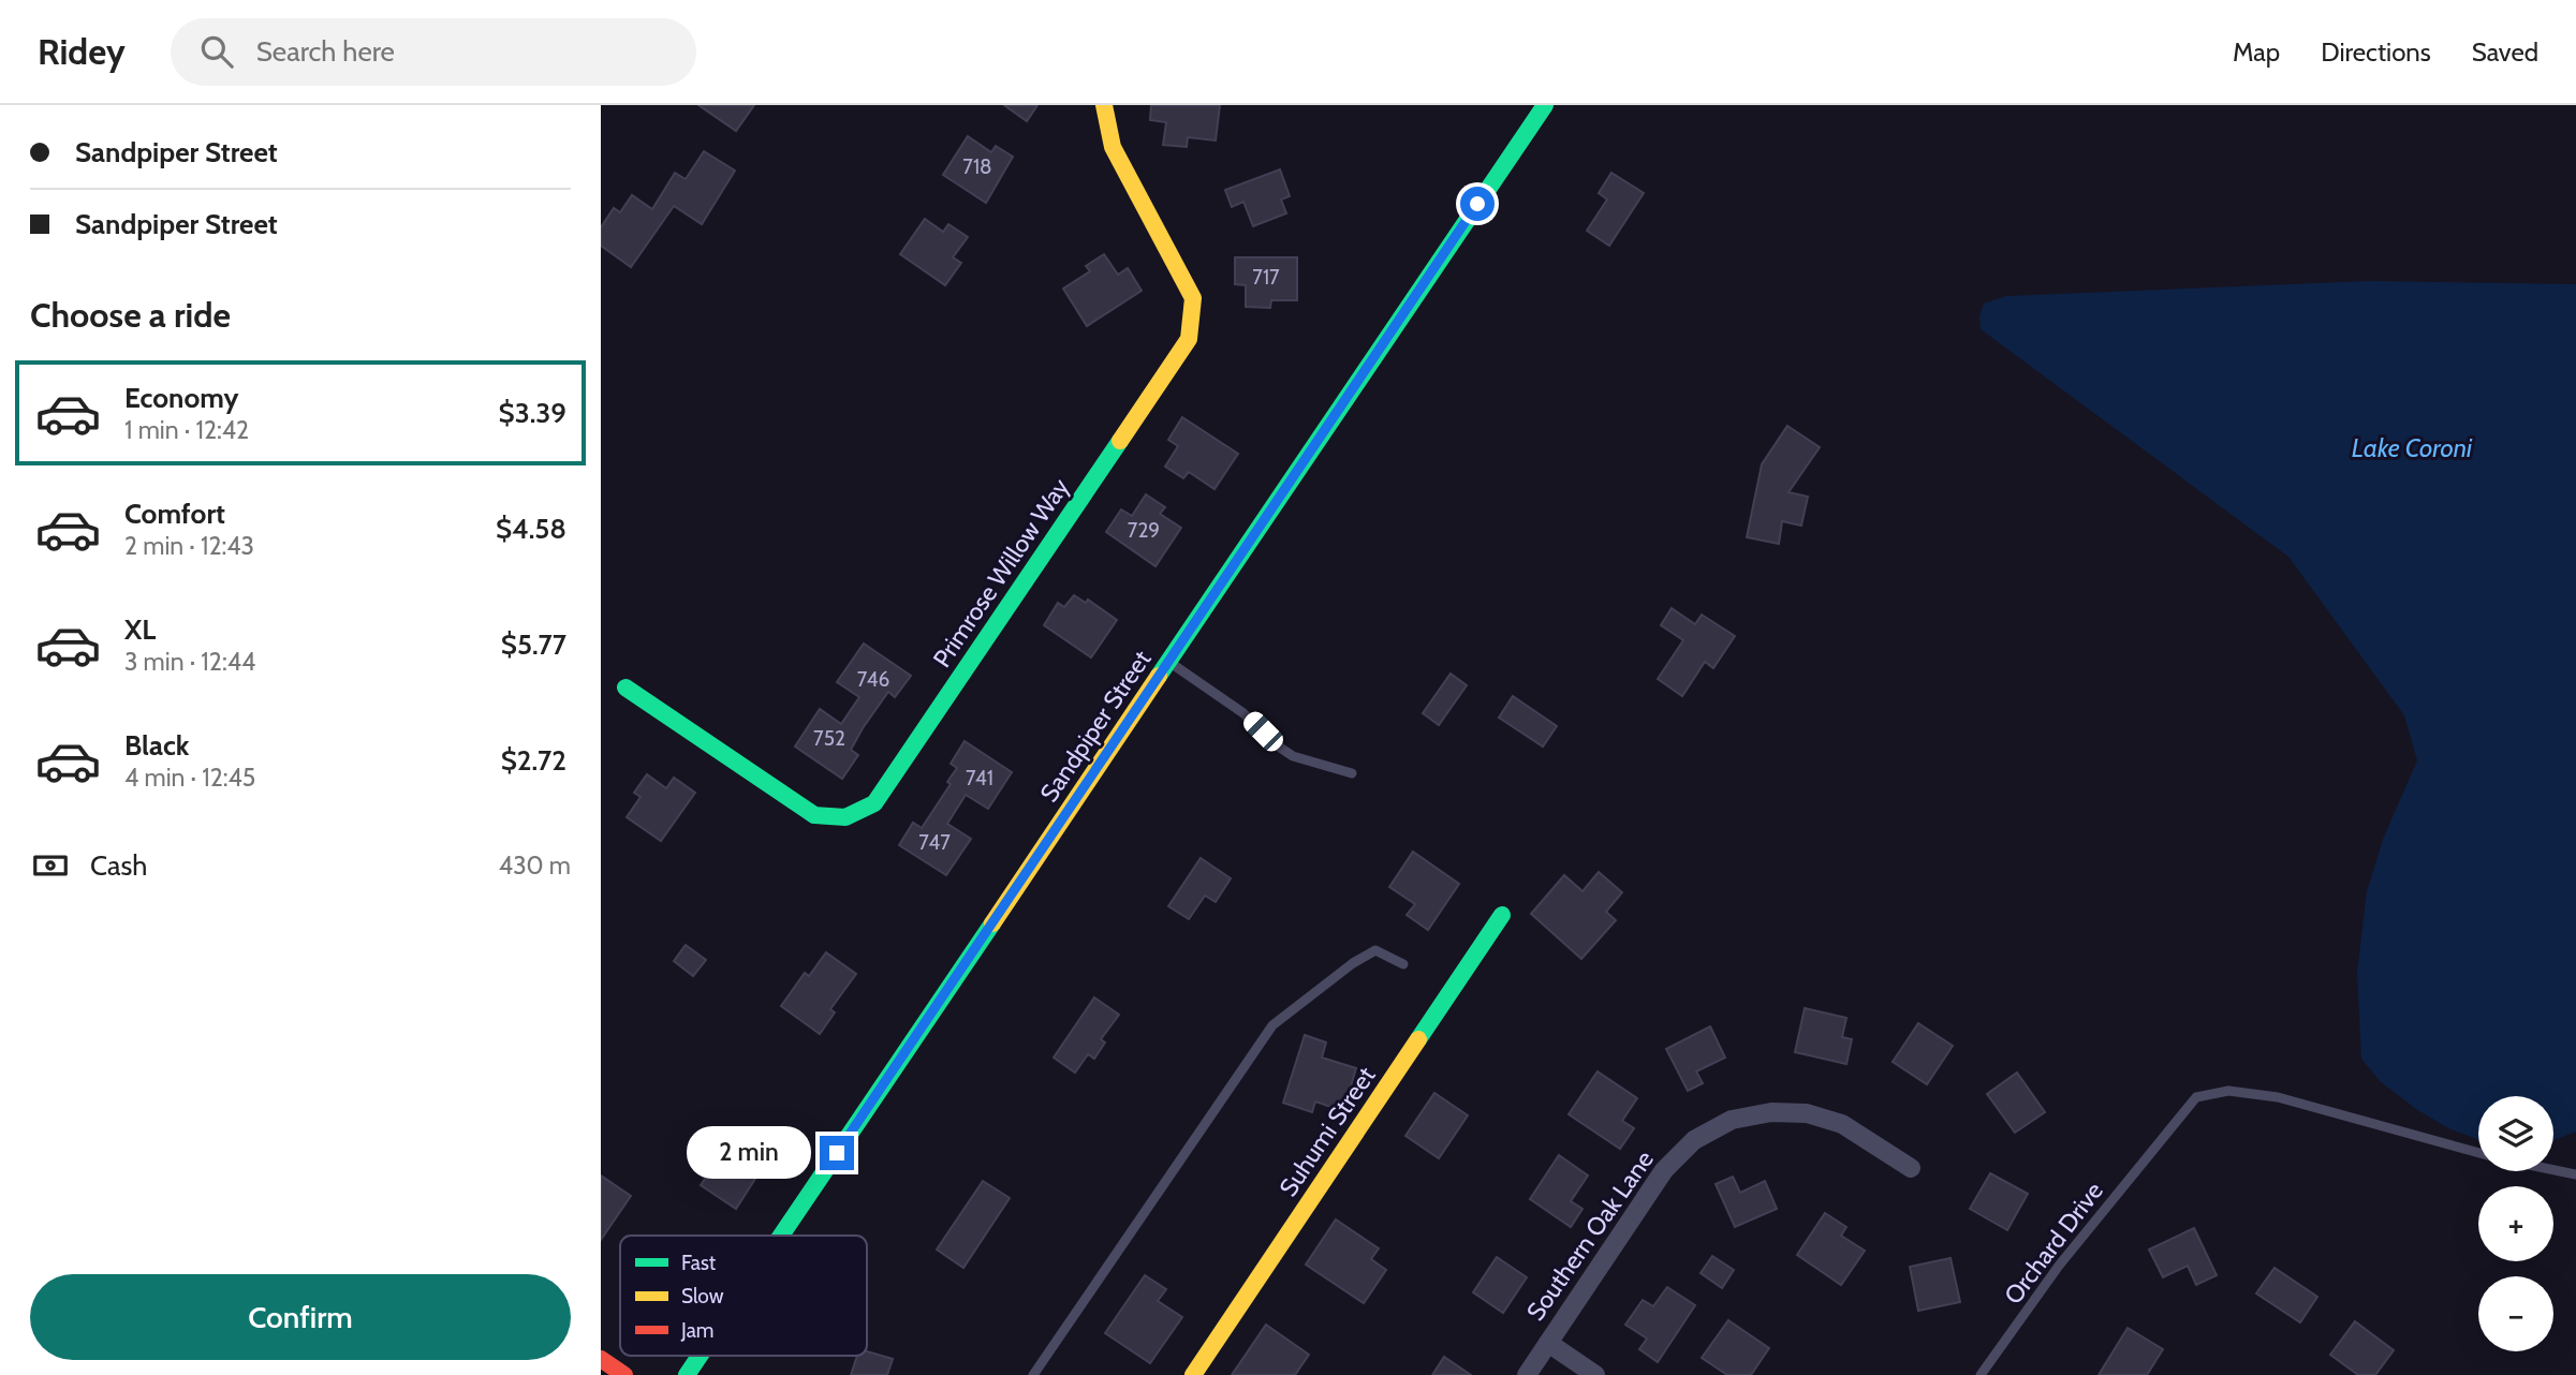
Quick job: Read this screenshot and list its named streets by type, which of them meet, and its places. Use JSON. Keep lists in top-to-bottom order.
{
  "streets": {
    "street": [
      "Primrose Willow Way",
      "Sandpiper Street",
      "Suhumi Street",
      "Southern Oak Lane"
    ],
    "lane": ["Orchard Drive"]
  },
  "water": ["Lake Coroni"],
  "house_numbers": [
    "718",
    "717",
    "729",
    "746",
    "752",
    "741",
    "747"
  ],
  "legend": ["Fast", "Slow", "Jam"],
  "page": {
    "header": "Ridey",
    "search": "Search here",
    "nav": ["Map", "Directions", "Saved"],
    "banner": ["Sandpiper Street", "Sandpiper Street"],
    "heading": "Choose a ride",
    "list": [
      {
        "name": "Economy",
        "note": "1 min · 12:42",
        "value": "$3.39"
      },
      {
        "name": "Comfort",
        "note": "2 min · 12:43",
        "value": "$4.58"
      },
      {
        "name": "XL",
        "note": "3 min · 12:44",
        "value": "$5.77"
      },
      {
        "name": "Black",
        "note": "4 min · 12:45",
        "value": "$2.72"
      }
    ],
    "pay": ["Cash", "430 m"],
    "map_buttons": ["+", "−"],
    "bubble": "2 min",
    "buttons": "Confirm"
  }
}
